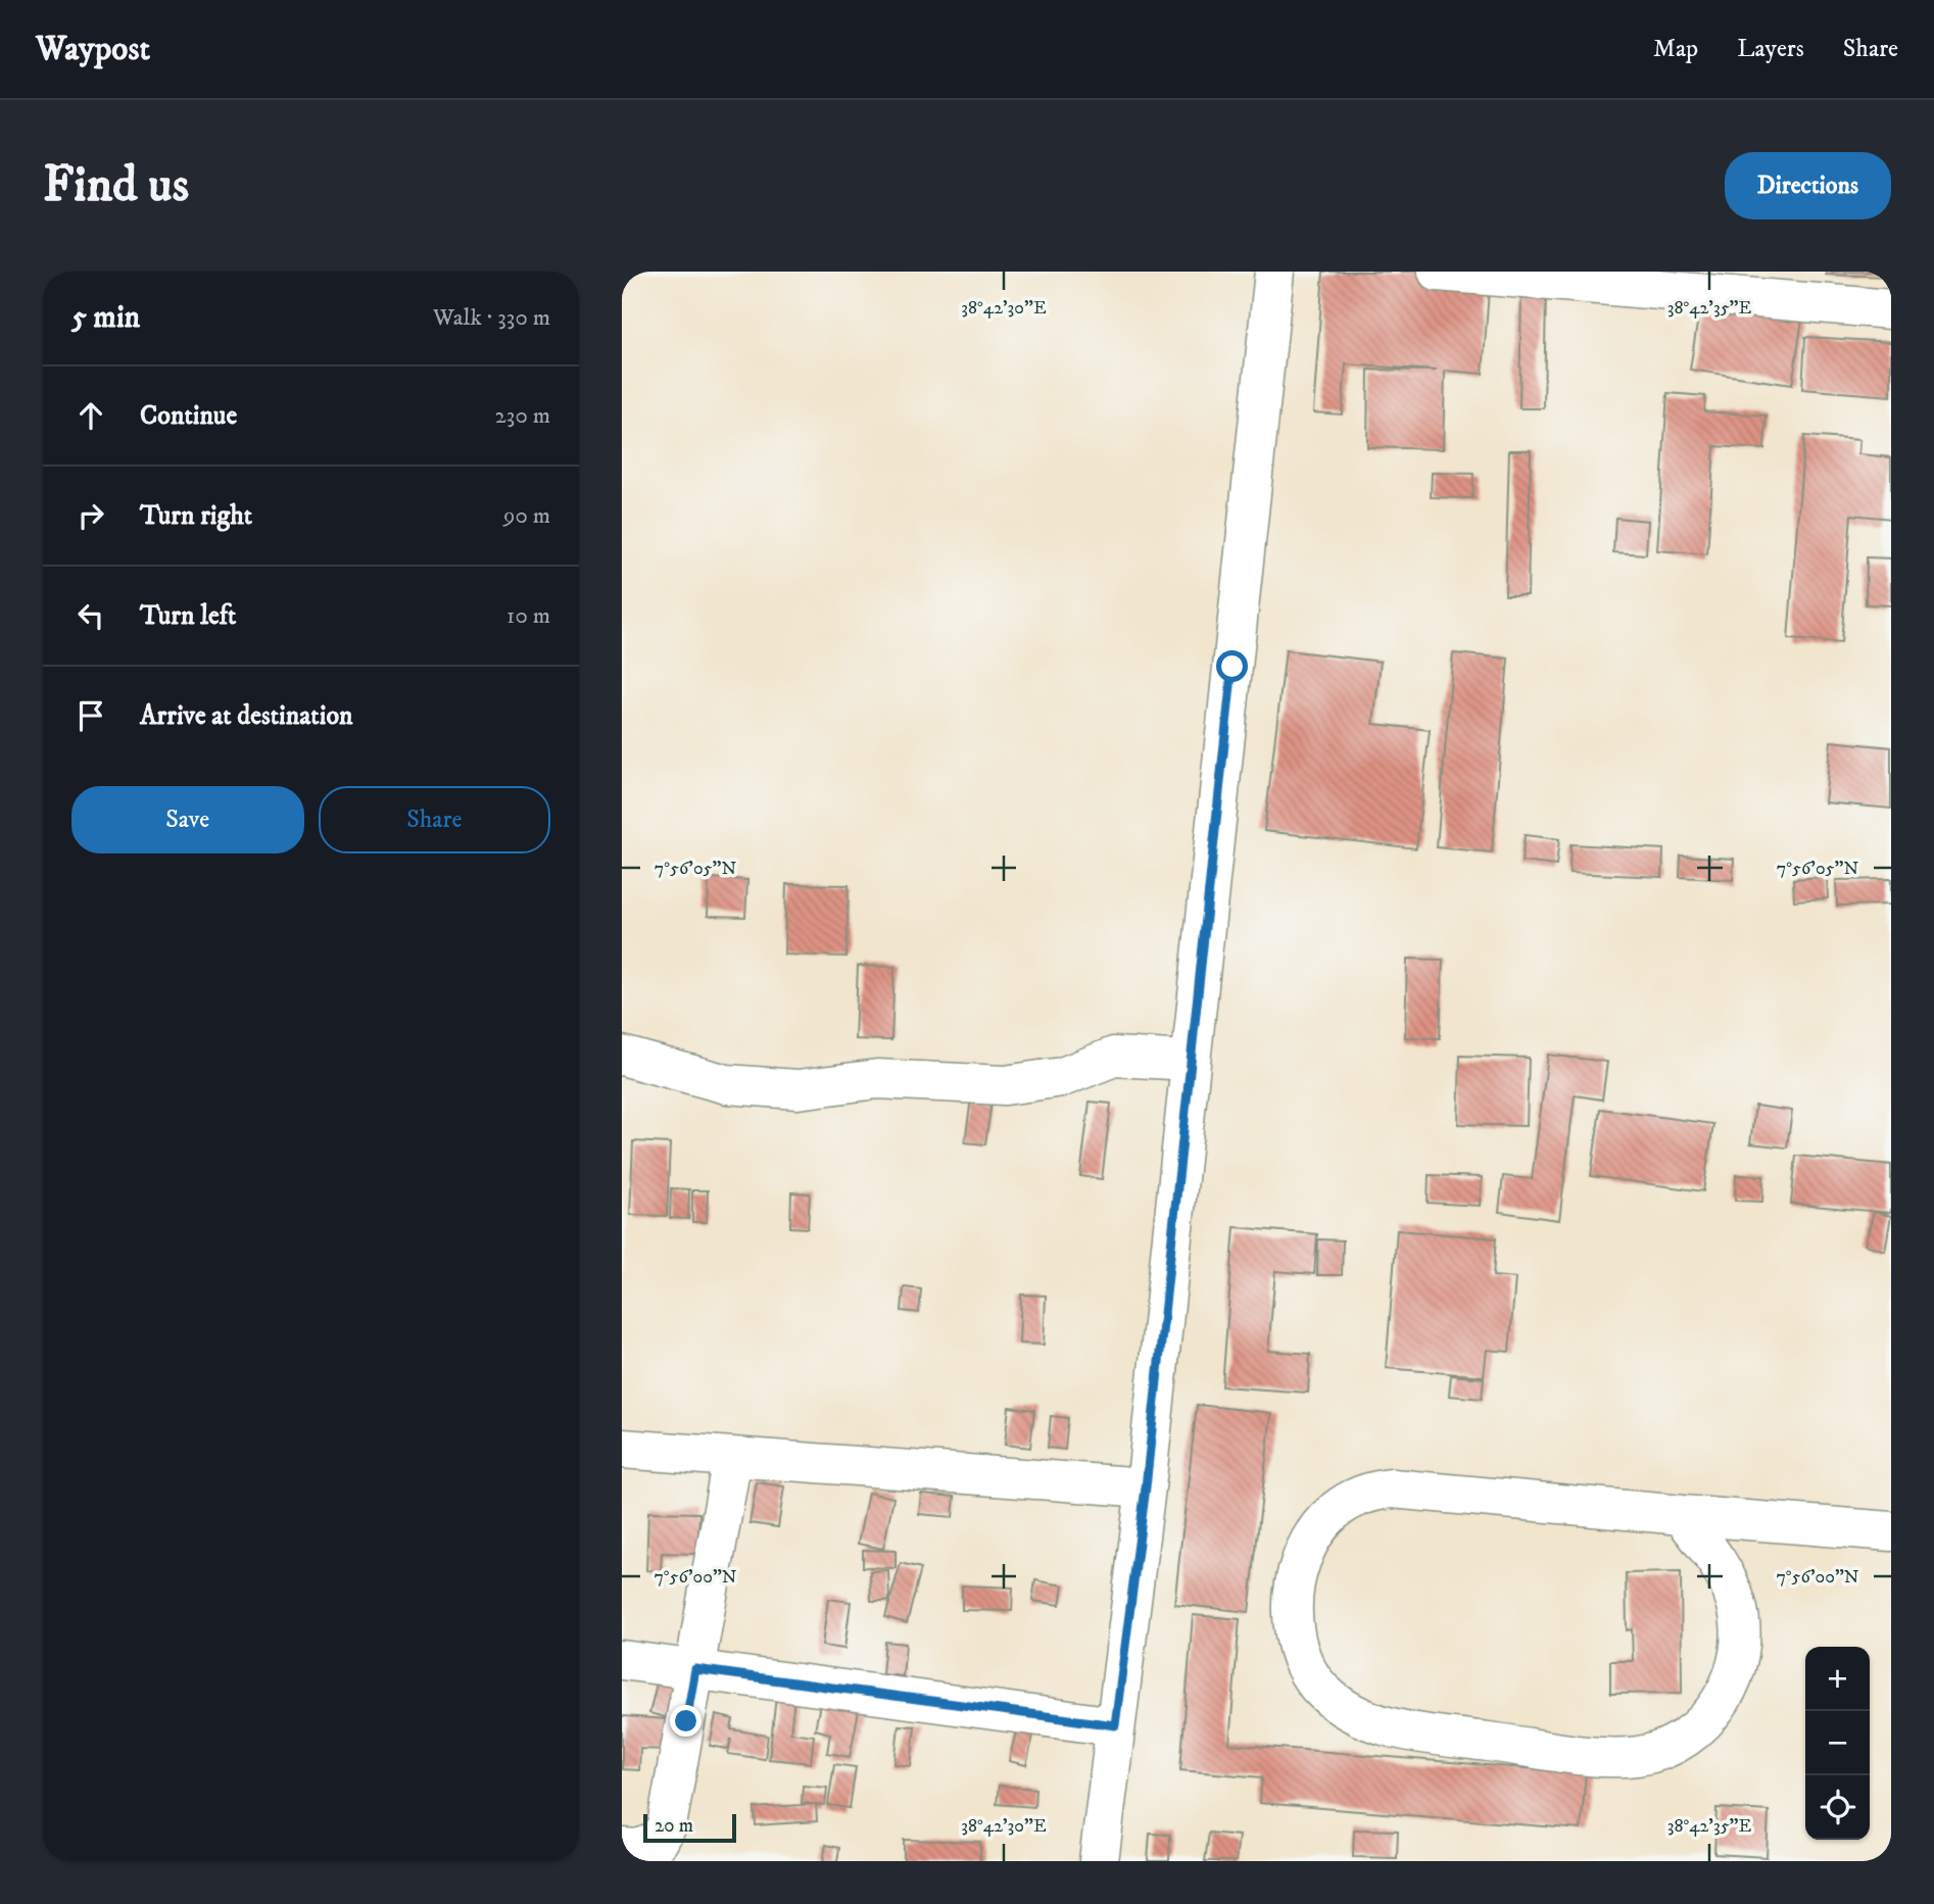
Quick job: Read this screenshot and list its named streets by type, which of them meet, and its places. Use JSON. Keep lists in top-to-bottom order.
{
  "scale_bar": "20 m",
  "page": {
    "header": "Waypost",
    "nav": ["Map", "Layers", "Share"],
    "buttons": [
      "Directions",
      ["Save", "Share"]
    ],
    "title": "Find us",
    "heading": ["5 min", "Walk · 330 m"],
    "list": [
      ["Continue", "230 m"],
      ["Turn right", "90 m"],
      ["Turn left", "10 m"],
      "Arrive at destination"
    ],
    "map_buttons": ["+", "−"],
    "scale": "20 m"
  },
  "coordinates": [
    "38°42'30\"E",
    "38°42'35\"E",
    "7°56'05\"N",
    "7°56'00\"N"
  ]
}
